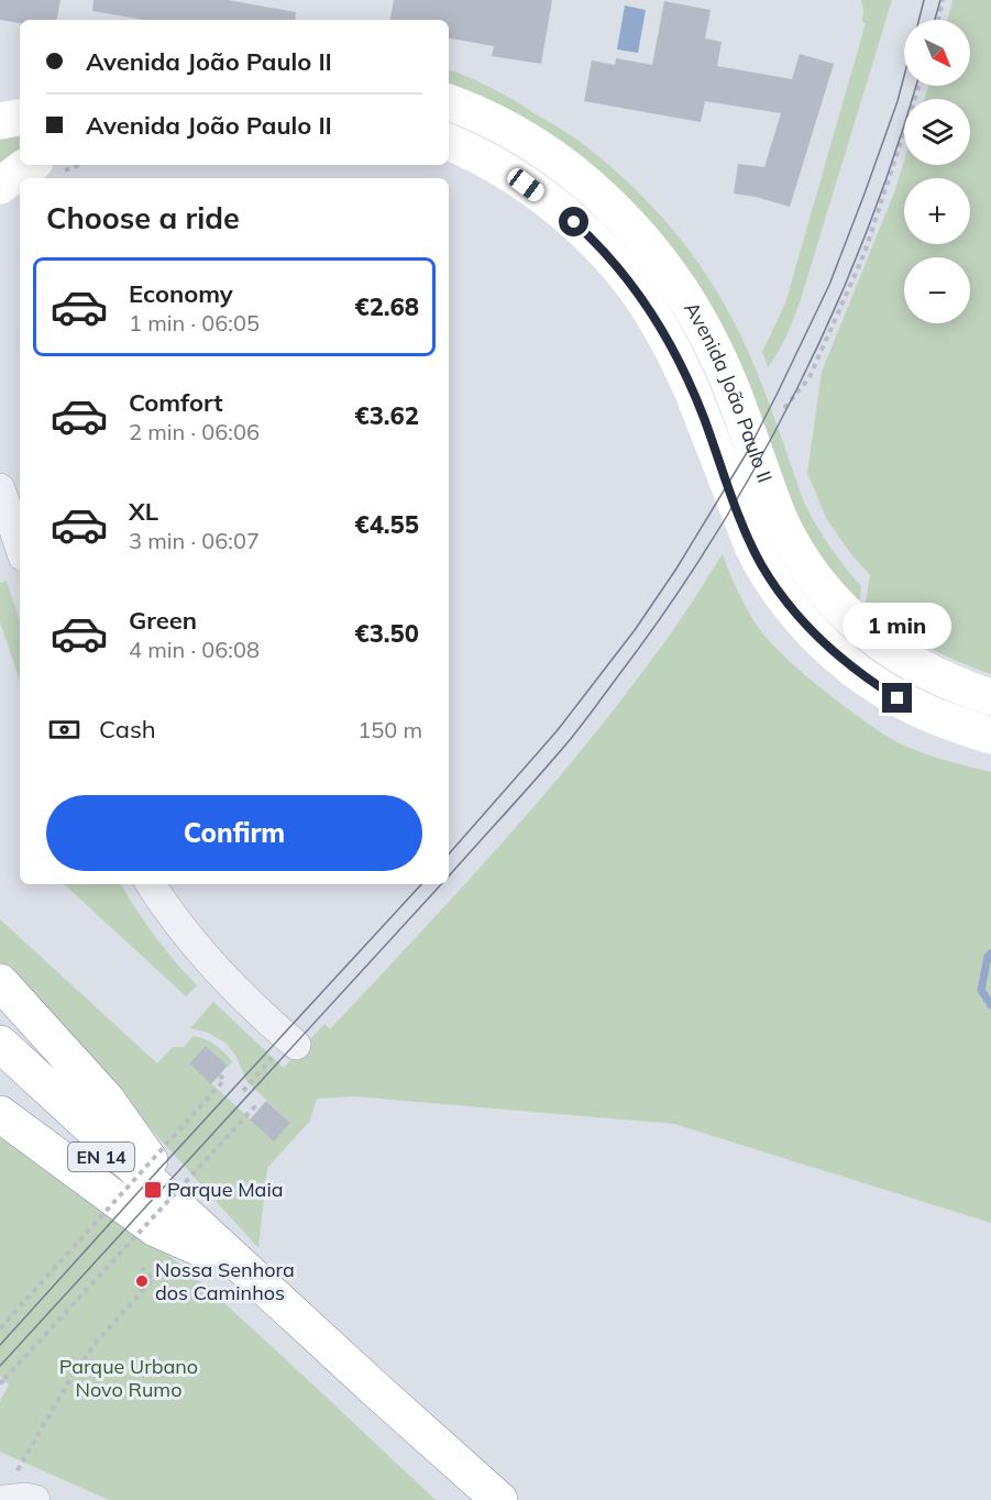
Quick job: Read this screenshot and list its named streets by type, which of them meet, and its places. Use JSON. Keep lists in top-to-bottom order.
{
  "streets": {
    "main road": ["Avenida João Paulo II", "EN 14"]
  },
  "parks": ["Parque Urbano Novo Rumo"],
  "places": {
    "transit": ["Parque Maia"],
    "other": ["Nossa Senhora dos Caminhos"]
  },
  "north": "bottom right",
  "page": {
    "map_buttons": ["+", "−"],
    "banner": ["Avenida João Paulo II", "Avenida João Paulo II"],
    "heading": "Choose a ride",
    "list": [
      {
        "name": "Economy",
        "note": "1 min · 06:05",
        "value": "€2.68"
      },
      {
        "name": "Comfort",
        "note": "2 min · 06:06",
        "value": "€3.62"
      },
      {
        "name": "XL",
        "note": "3 min · 06:07",
        "value": "€4.55"
      },
      {
        "name": "Green",
        "note": "4 min · 06:08",
        "value": "€3.50"
      }
    ],
    "bubble": "1 min",
    "pay": ["Cash", "150 m"],
    "buttons": "Confirm"
  }
}
